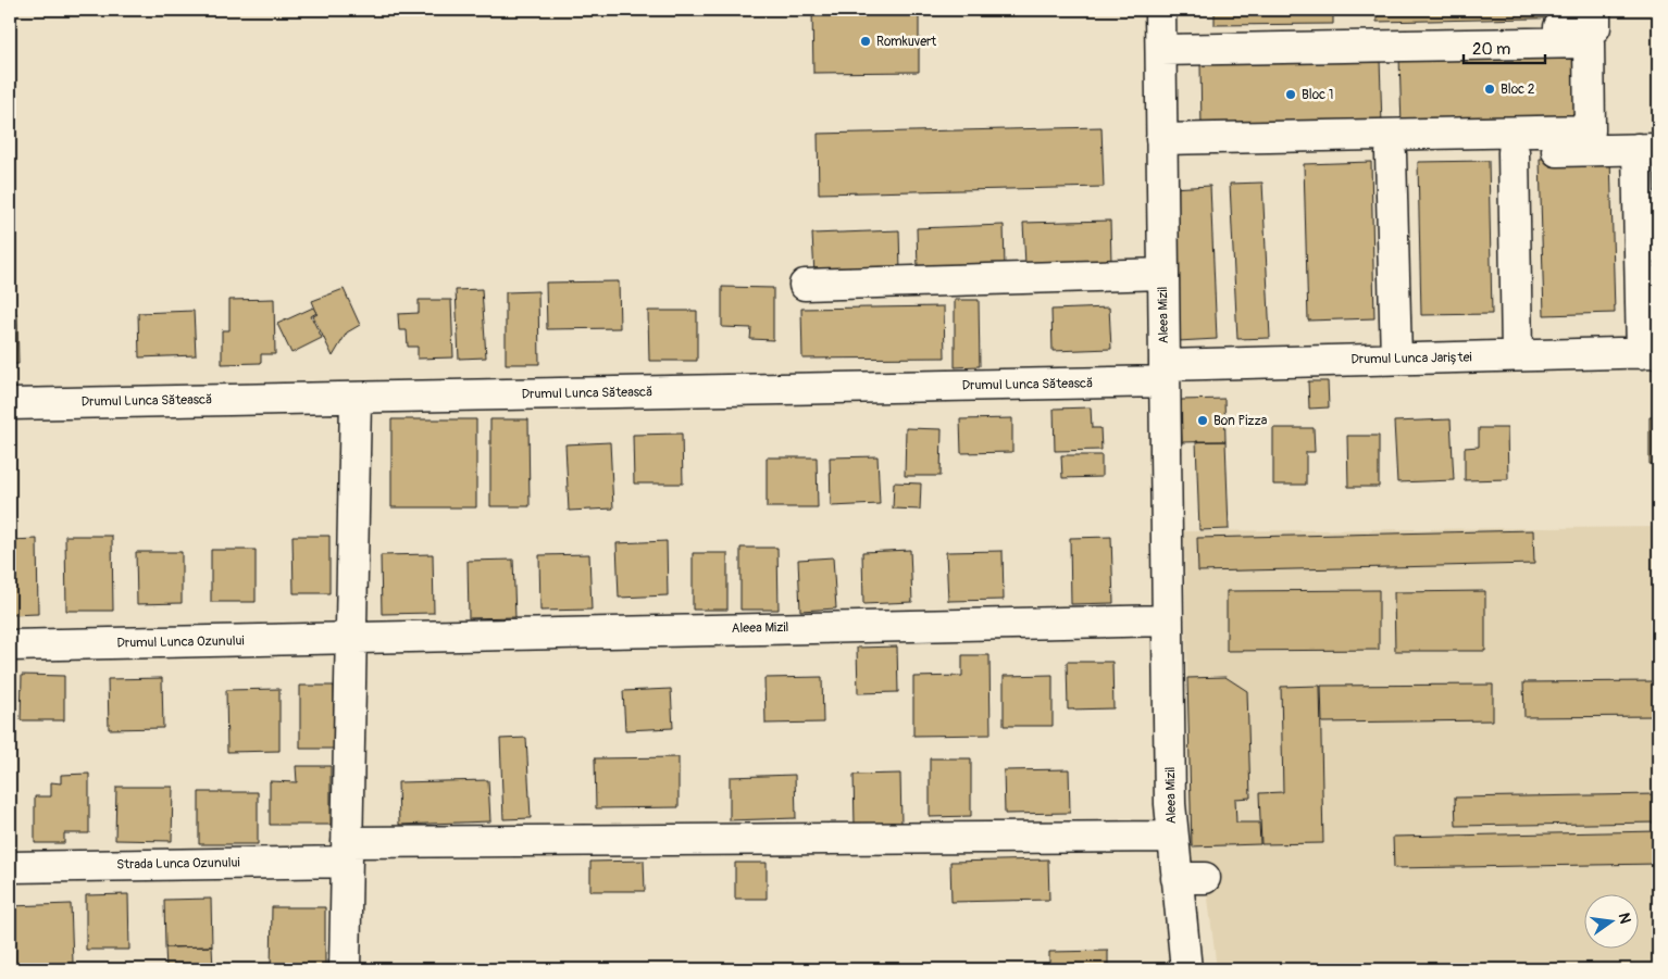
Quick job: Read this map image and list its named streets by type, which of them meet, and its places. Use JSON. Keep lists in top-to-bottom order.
{
  "streets": {
    "street": [
      "Aleea Mizil",
      "Drumul Lunca Jariștei",
      "Drumul Lunca Sătească",
      "Drumul Lunca Ozunului",
      "Strada Lunca Ozunului"
    ]
  },
  "crossings": [
    ["Aleea Mizil", "Drumul Lunca Jariștei"],
    ["Aleea Mizil", "Drumul Lunca Sătească"],
    ["Aleea Mizil", "Drumul Lunca Ozunului"],
    ["Aleea Mizil", "Strada Lunca Ozunului"],
    ["Drumul Lunca Jariștei", "Drumul Lunca Sătească"]
  ],
  "places": [
    "Romkuvert",
    "Bloc 2",
    "Bloc 1",
    "Bon Pizza"
  ],
  "scale_bar": "20 m",
  "north": "right"
}
